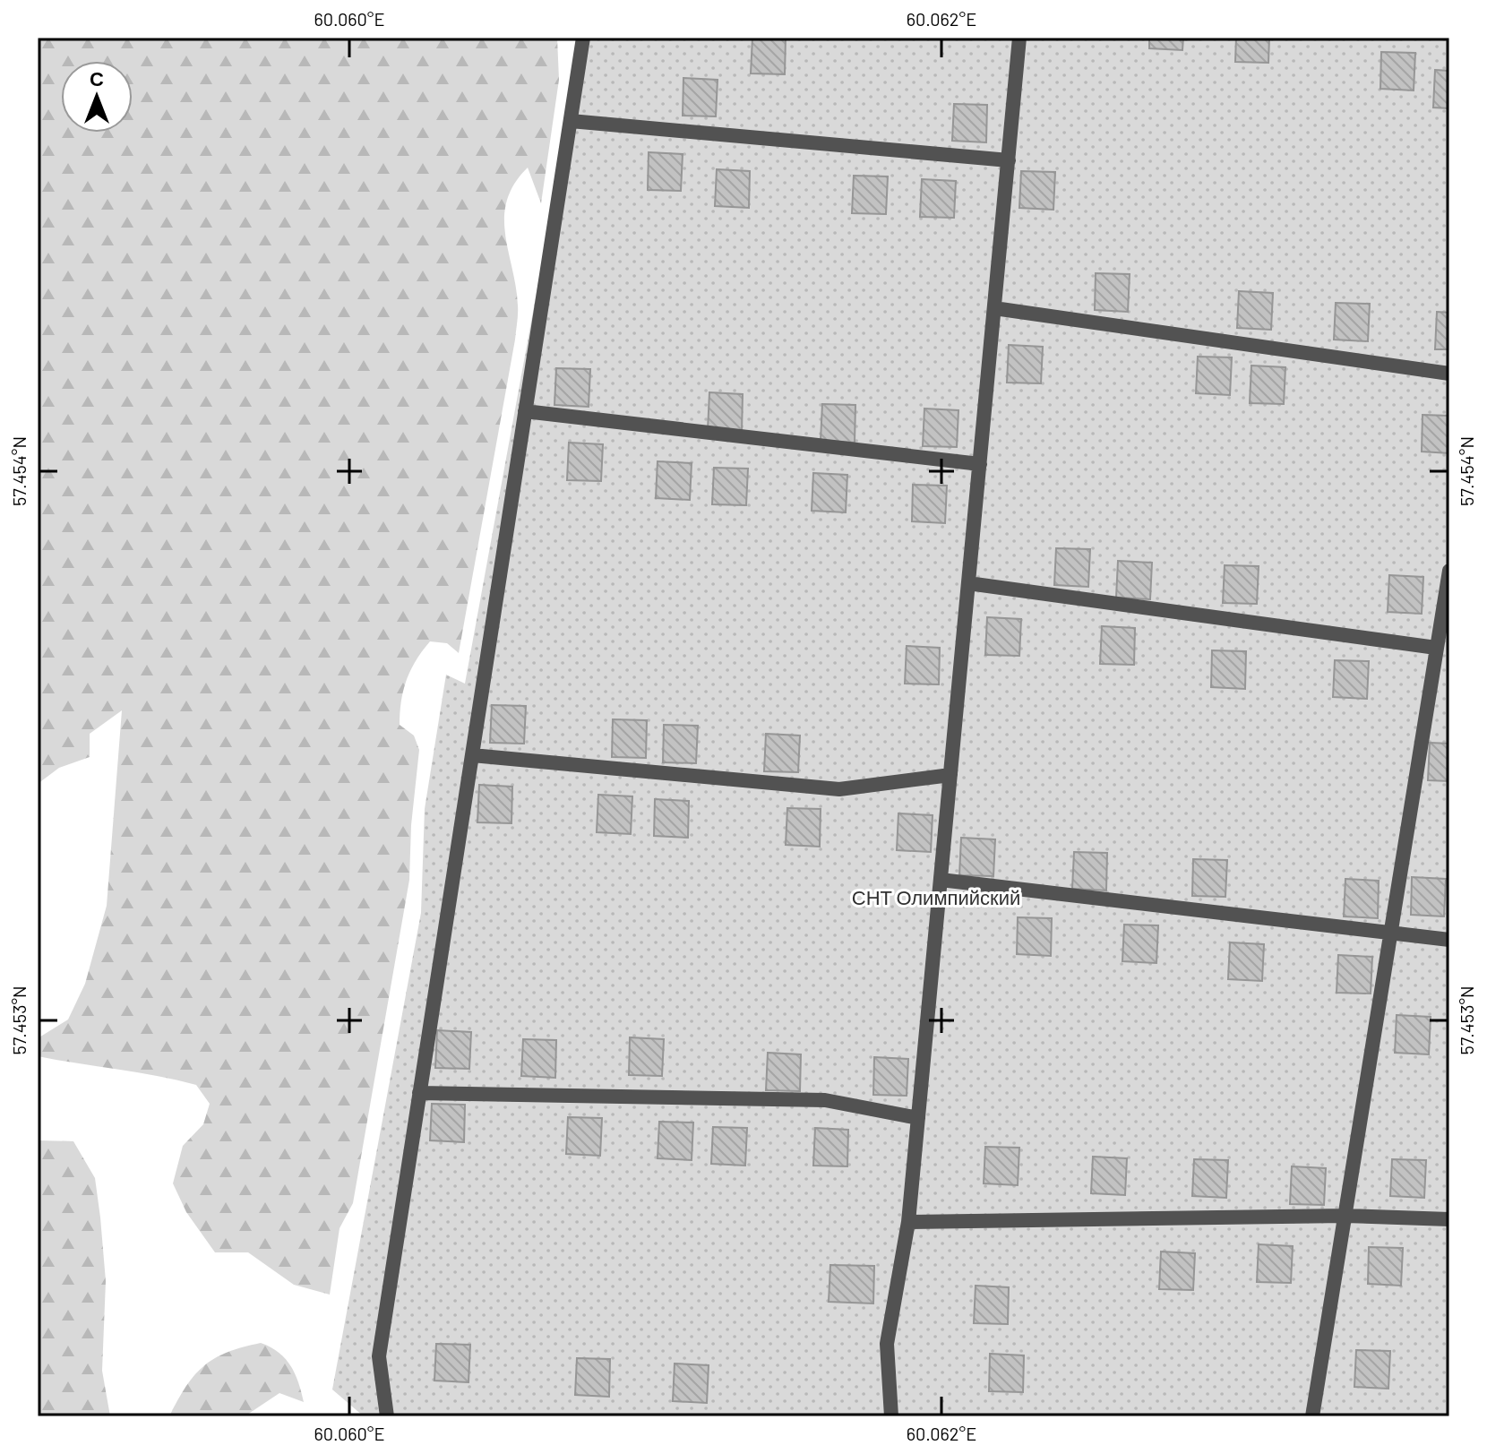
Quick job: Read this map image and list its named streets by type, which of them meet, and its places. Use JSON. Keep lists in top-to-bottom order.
{
  "parks": ["СНТ Олимпийский"],
  "north": "top",
  "coordinates": [
    "60.060°E",
    "60.062°E",
    "57.454°N",
    "57.453°N"
  ]
}
